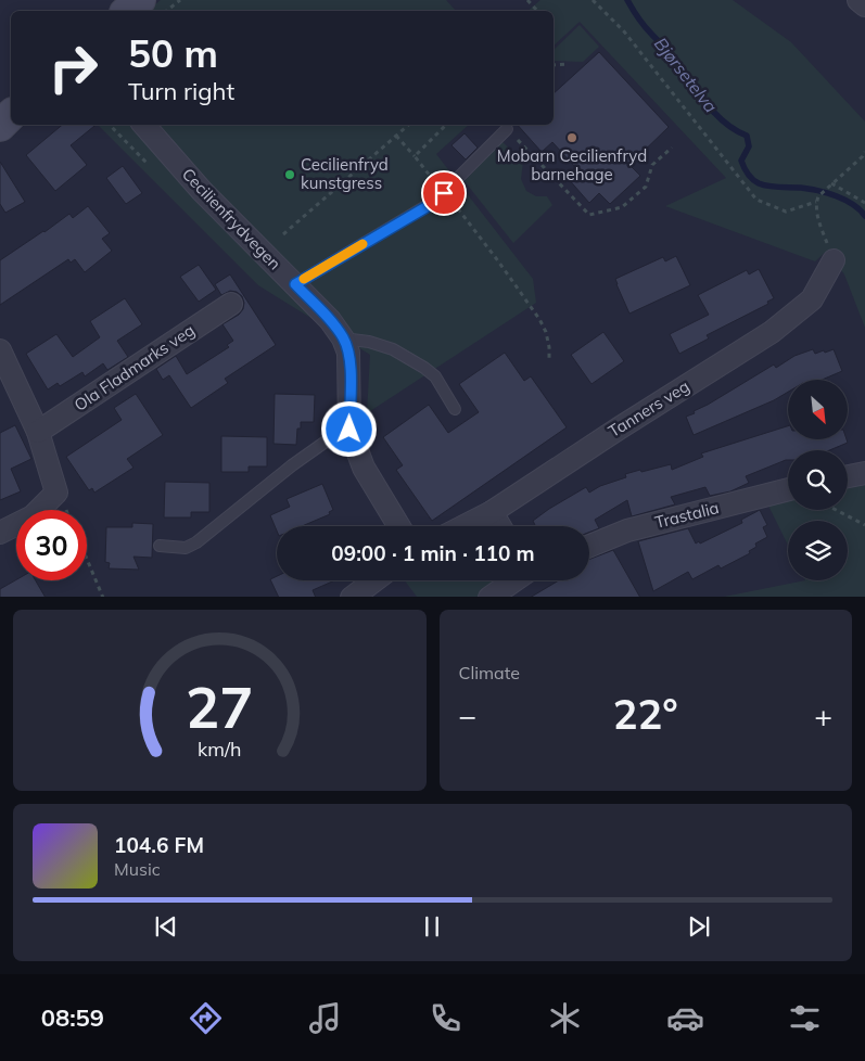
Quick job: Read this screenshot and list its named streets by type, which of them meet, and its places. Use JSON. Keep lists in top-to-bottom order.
{
  "streets": {
    "street": [
      "Cecilienfrydvegen",
      "Ola Fladmarks veg",
      "Tanners veg",
      "Trastalia"
    ]
  },
  "water": ["Bjørsetelva"],
  "places": ["Mobarn Cecilienfryd barnehage", "Cecilienfryd kunstgress"],
  "north": "bottom right",
  "page": {
    "turn": ["50 m", "Turn right"],
    "limit": "30",
    "trip": "09:00 · 1 min · 110 m",
    "tile": "Climate",
    "heat": ["−", "22°", "+"],
    "song": ["104.6 FM", "Music"],
    "tabs": "08:59",
    "gauge": ["27", "km/h"]
  }
}
